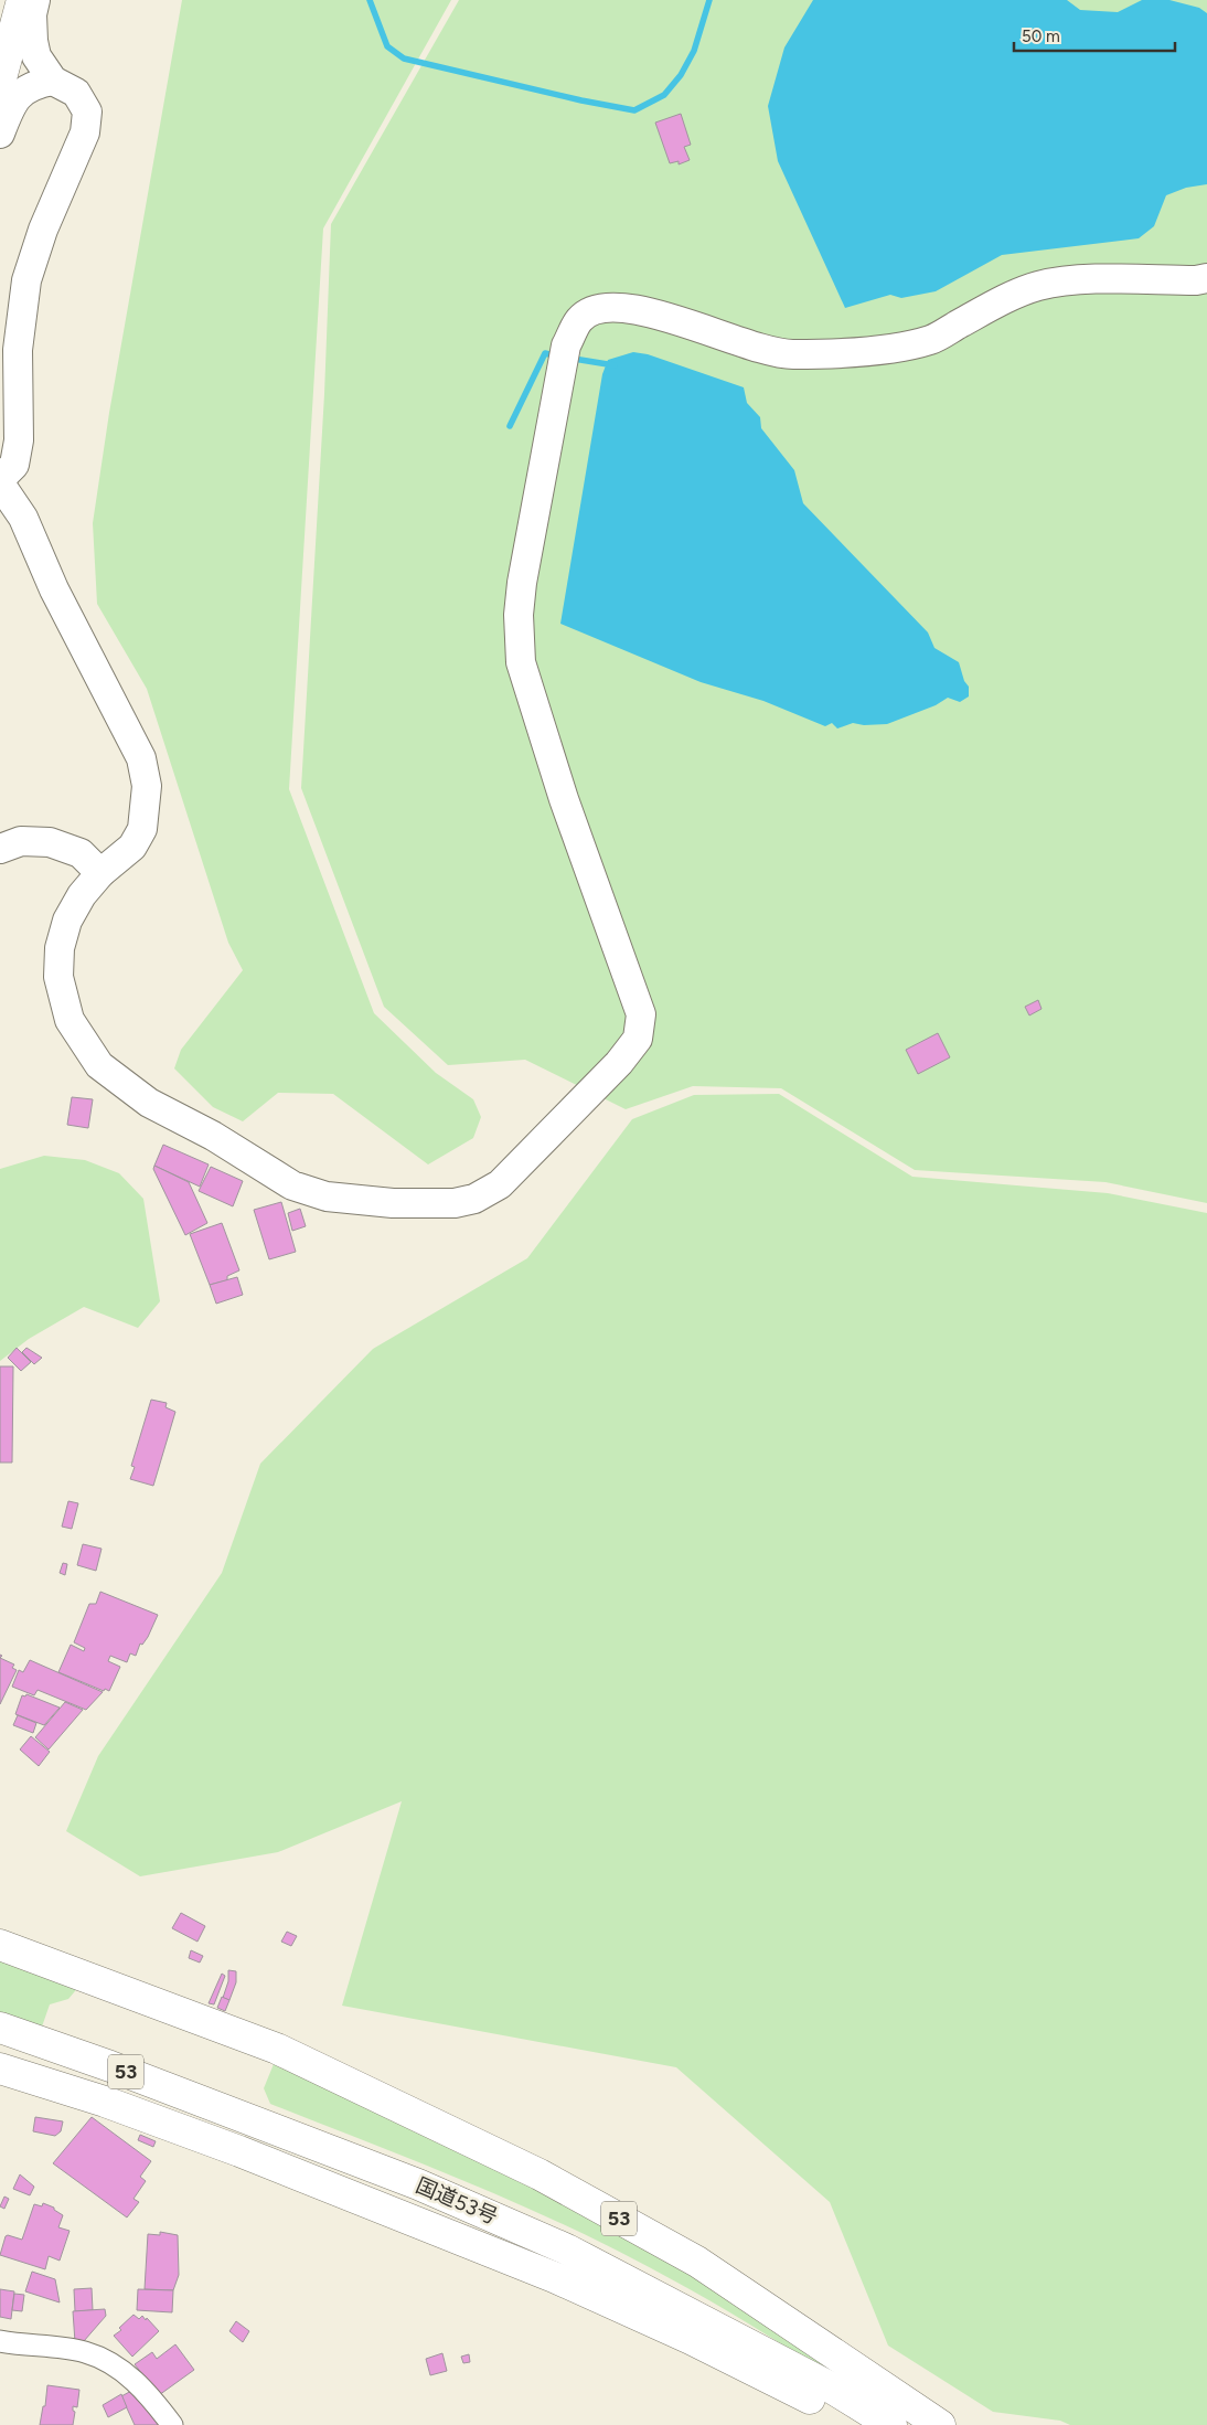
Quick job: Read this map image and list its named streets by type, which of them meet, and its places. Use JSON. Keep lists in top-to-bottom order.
{
  "streets": {
    "main road": ["53", "国道53号"]
  },
  "scale_bar": "50 m"
}
